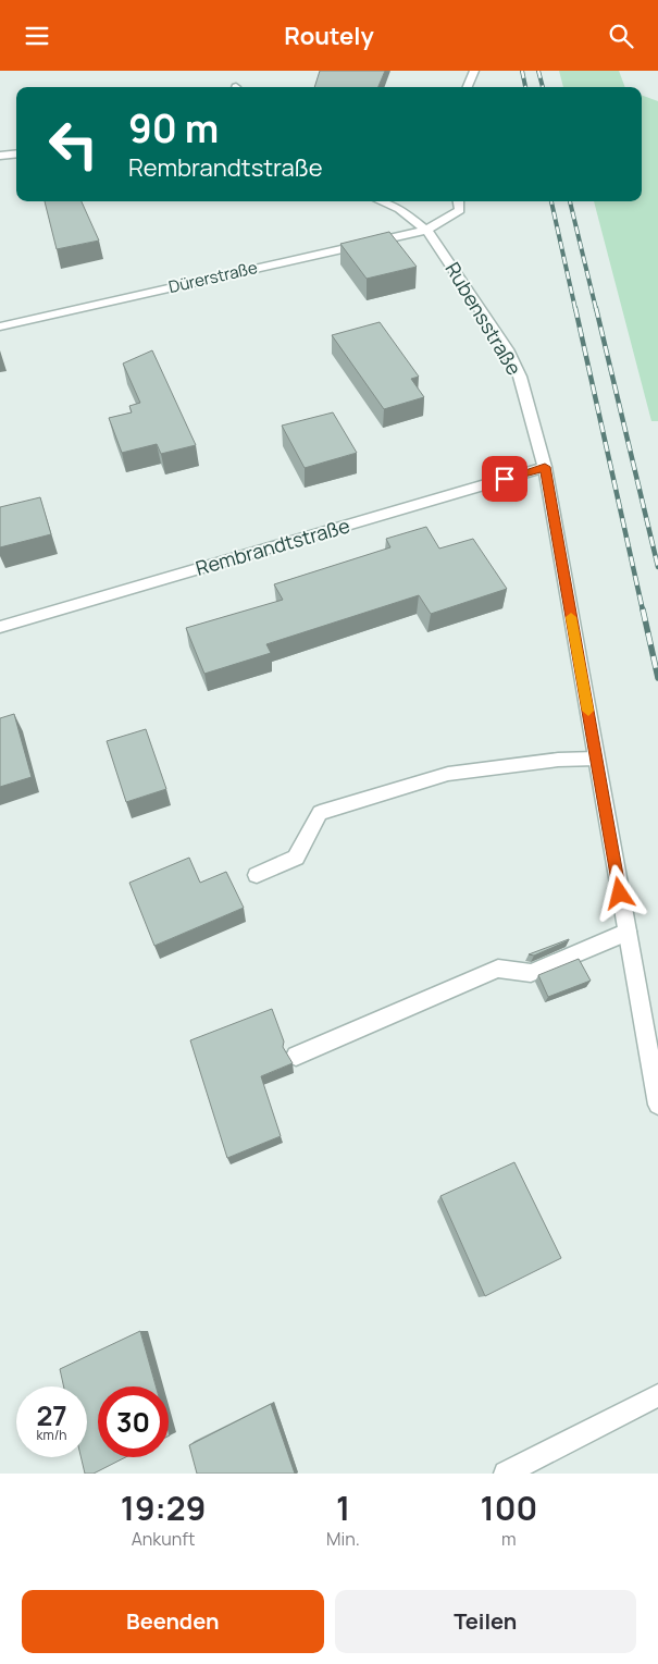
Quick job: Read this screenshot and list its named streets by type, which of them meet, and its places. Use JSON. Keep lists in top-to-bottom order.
{
  "streets": {
    "street": ["Dürerstraße", "Rubensstraße", "Rembrandtstraße"]
  },
  "crossings": [
    ["Dürerstraße", "Rubensstraße"],
    ["Rubensstraße", "Rembrandtstraße"]
  ],
  "page": {
    "header": "Routely",
    "turn": ["90 m", "Rembrandtstraße"],
    "speed": "27 km/h",
    "limit": "30",
    "eta": [
      "19:29",
      "Ankunft",
      "1",
      "Min.",
      "100",
      "m"
    ],
    "buttons": ["Beenden", "Teilen"]
  }
}
